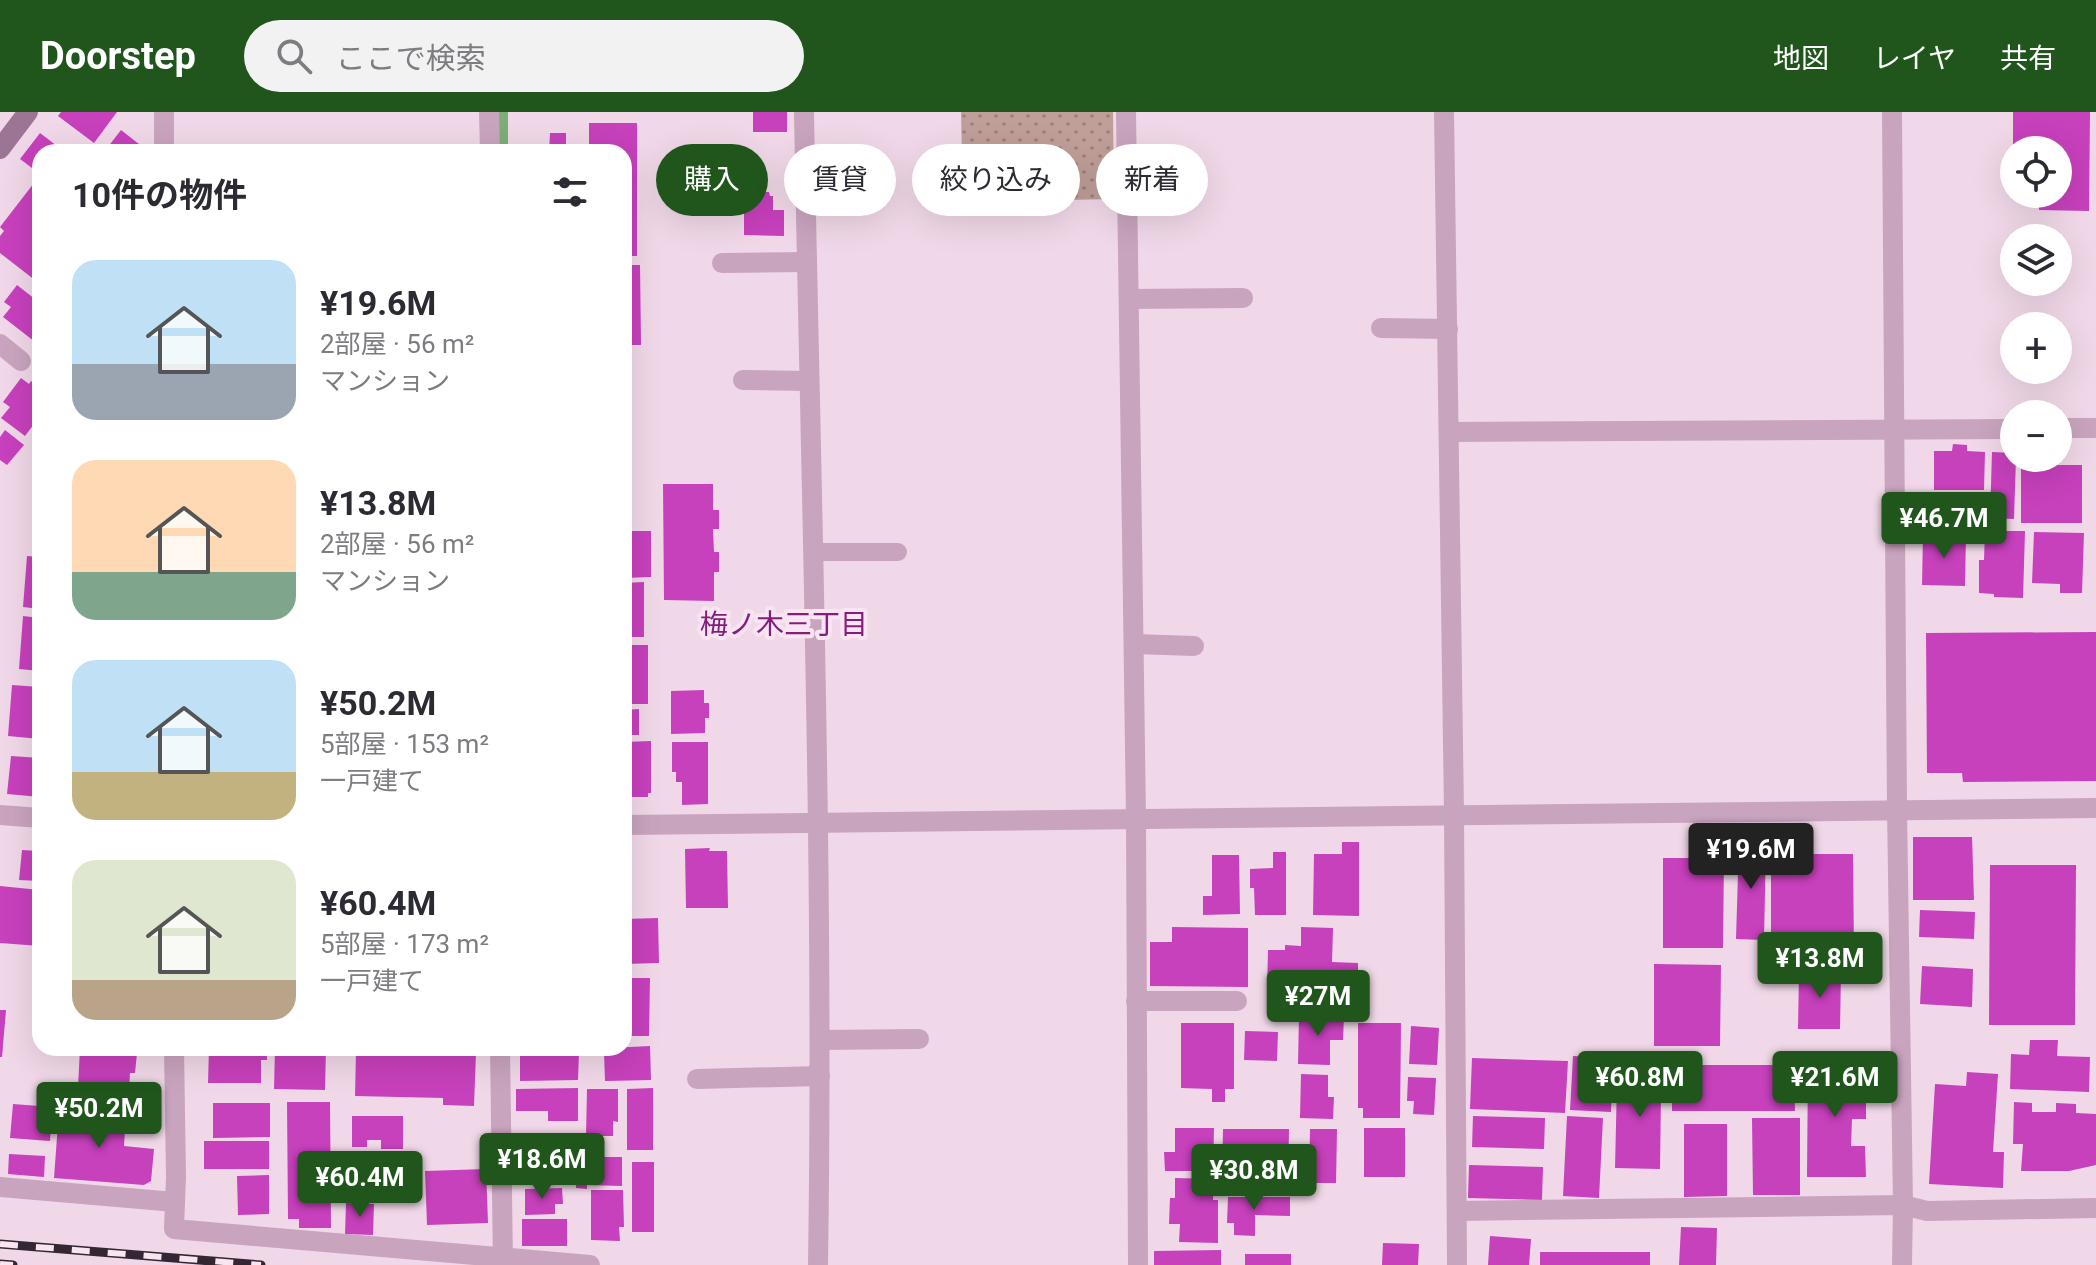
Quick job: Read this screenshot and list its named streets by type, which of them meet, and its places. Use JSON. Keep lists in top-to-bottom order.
{
  "districts": ["梅ノ木三丁目"],
  "page": {
    "header": "Doorstep",
    "search": "ここで検索",
    "nav": ["地図", "レイヤ", "共有"],
    "map_buttons": ["+", "−"],
    "chip": [
      "購入",
      "賃貸",
      "絞り込み",
      "新着"
    ],
    "heading": "10件の物件",
    "list": [
      {
        "name": "¥19.6M",
        "note": "2部屋 · 56 m² · マンション"
      },
      {
        "name": "¥13.8M",
        "note": "2部屋 · 56 m² · マンション"
      },
      {
        "name": "¥50.2M",
        "note": "5部屋 · 153 m² · 一戸建て"
      },
      {
        "name": "¥60.4M",
        "note": "5部屋 · 173 m² · 一戸建て"
      }
    ],
    "price": [
      "¥46.7M",
      "¥19.6M",
      "¥13.8M",
      "¥27M",
      "¥60.8M",
      "¥21.6M",
      "¥50.2M",
      "¥18.6M",
      "¥30.8M",
      "¥60.4M"
    ]
  }
}
